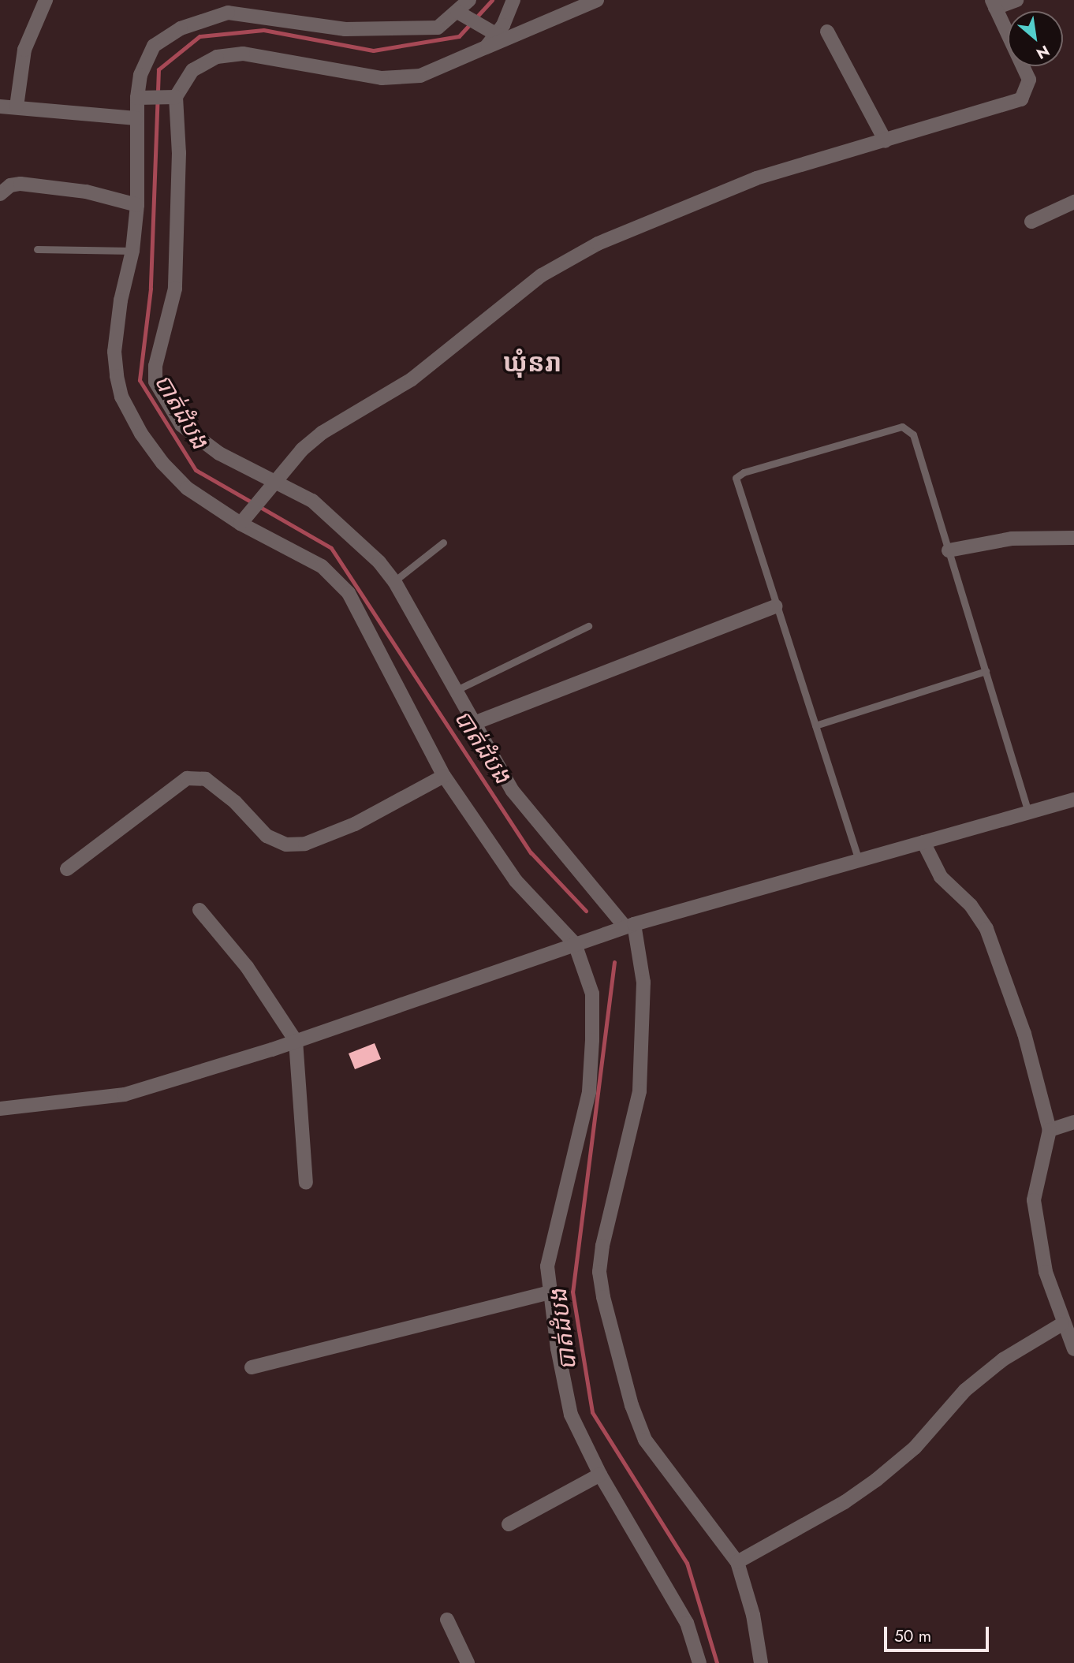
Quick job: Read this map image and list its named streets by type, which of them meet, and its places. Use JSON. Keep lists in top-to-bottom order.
{
  "districts": ["ឃុំនរា"],
  "water": ["បាត់ដំបង"],
  "scale_bar": "50 m",
  "north": "bottom right"
}
